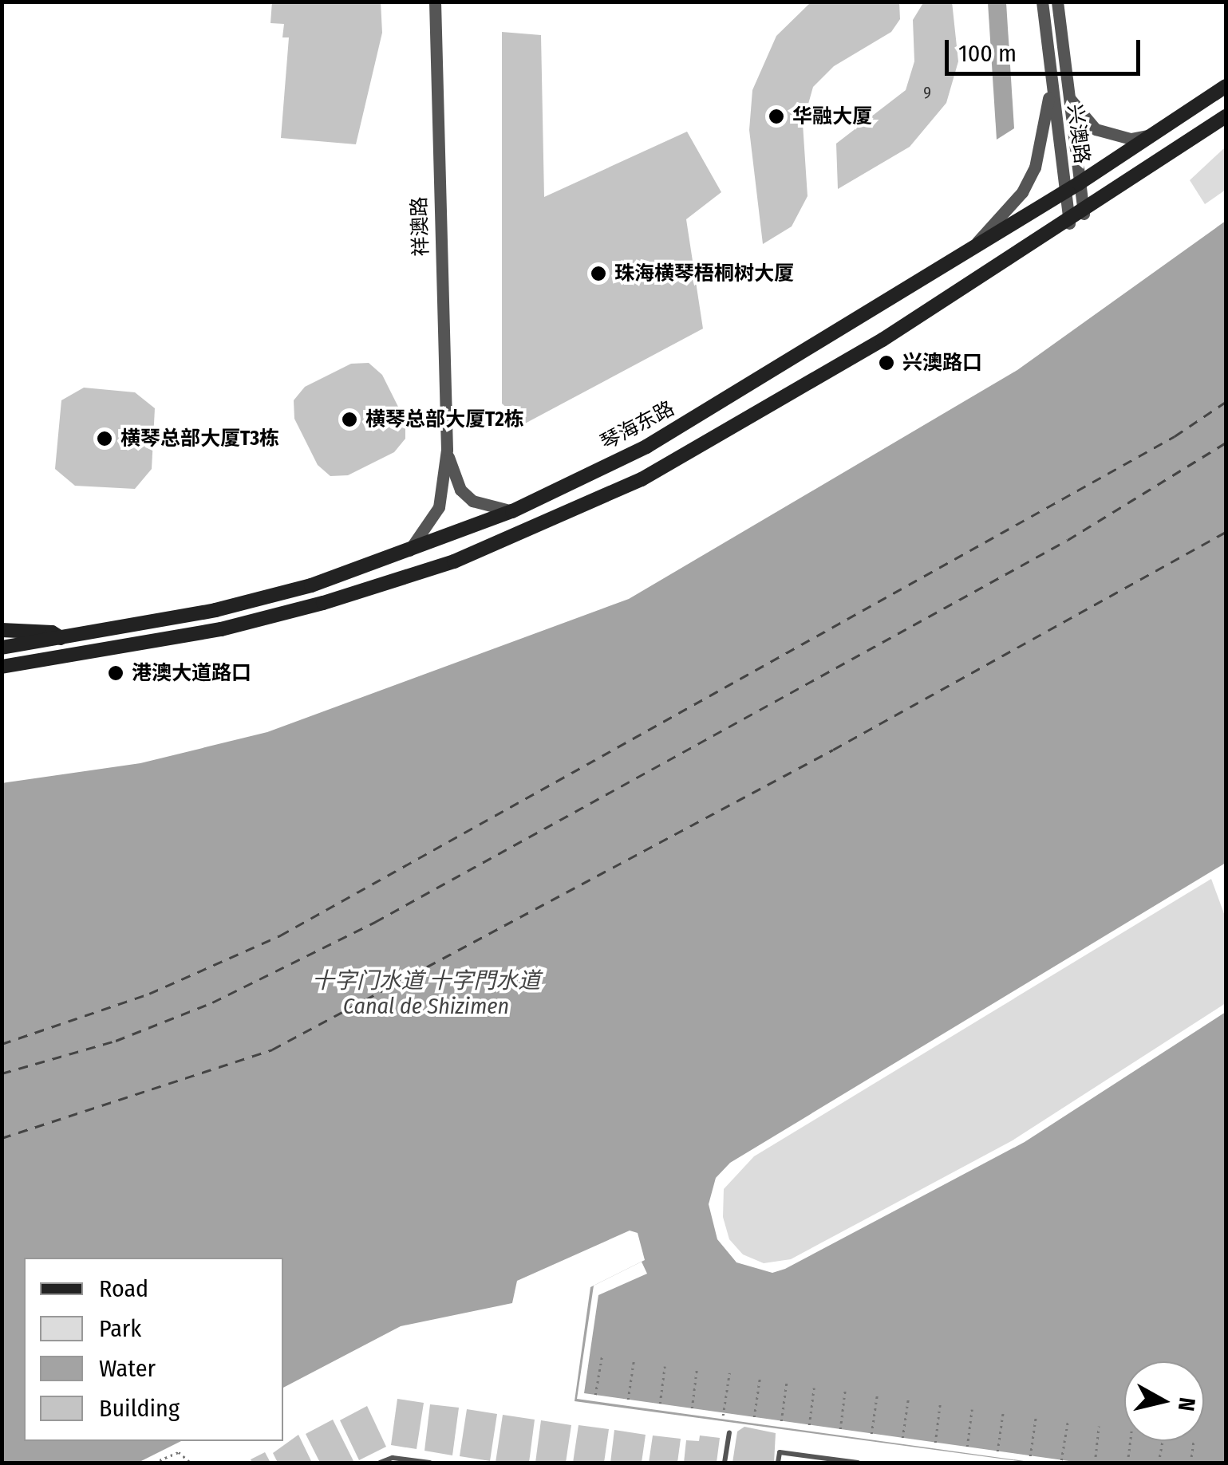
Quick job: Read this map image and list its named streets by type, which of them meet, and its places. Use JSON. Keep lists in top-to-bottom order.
{
  "streets": {
    "main road": ["琴海东路"],
    "street": ["兴澳路", "祥澳路"]
  },
  "crossings": [
    ["兴澳路", "琴海东路"],
    ["祥澳路", "琴海东路"]
  ],
  "water": ["十字门水道 十字門水道 Canal de Shizimen"],
  "places": [
    "华融大厦",
    "珠海横琴梧桐树大厦",
    "兴澳路口",
    "横琴总部大厦T2栋",
    "横琴总部大厦T3栋",
    "港澳大道路口"
  ],
  "house_numbers": ["9"],
  "legend": [
    "Road",
    "Park",
    "Water",
    "Building"
  ],
  "scale_bar": "100 m",
  "north": "right"
}
